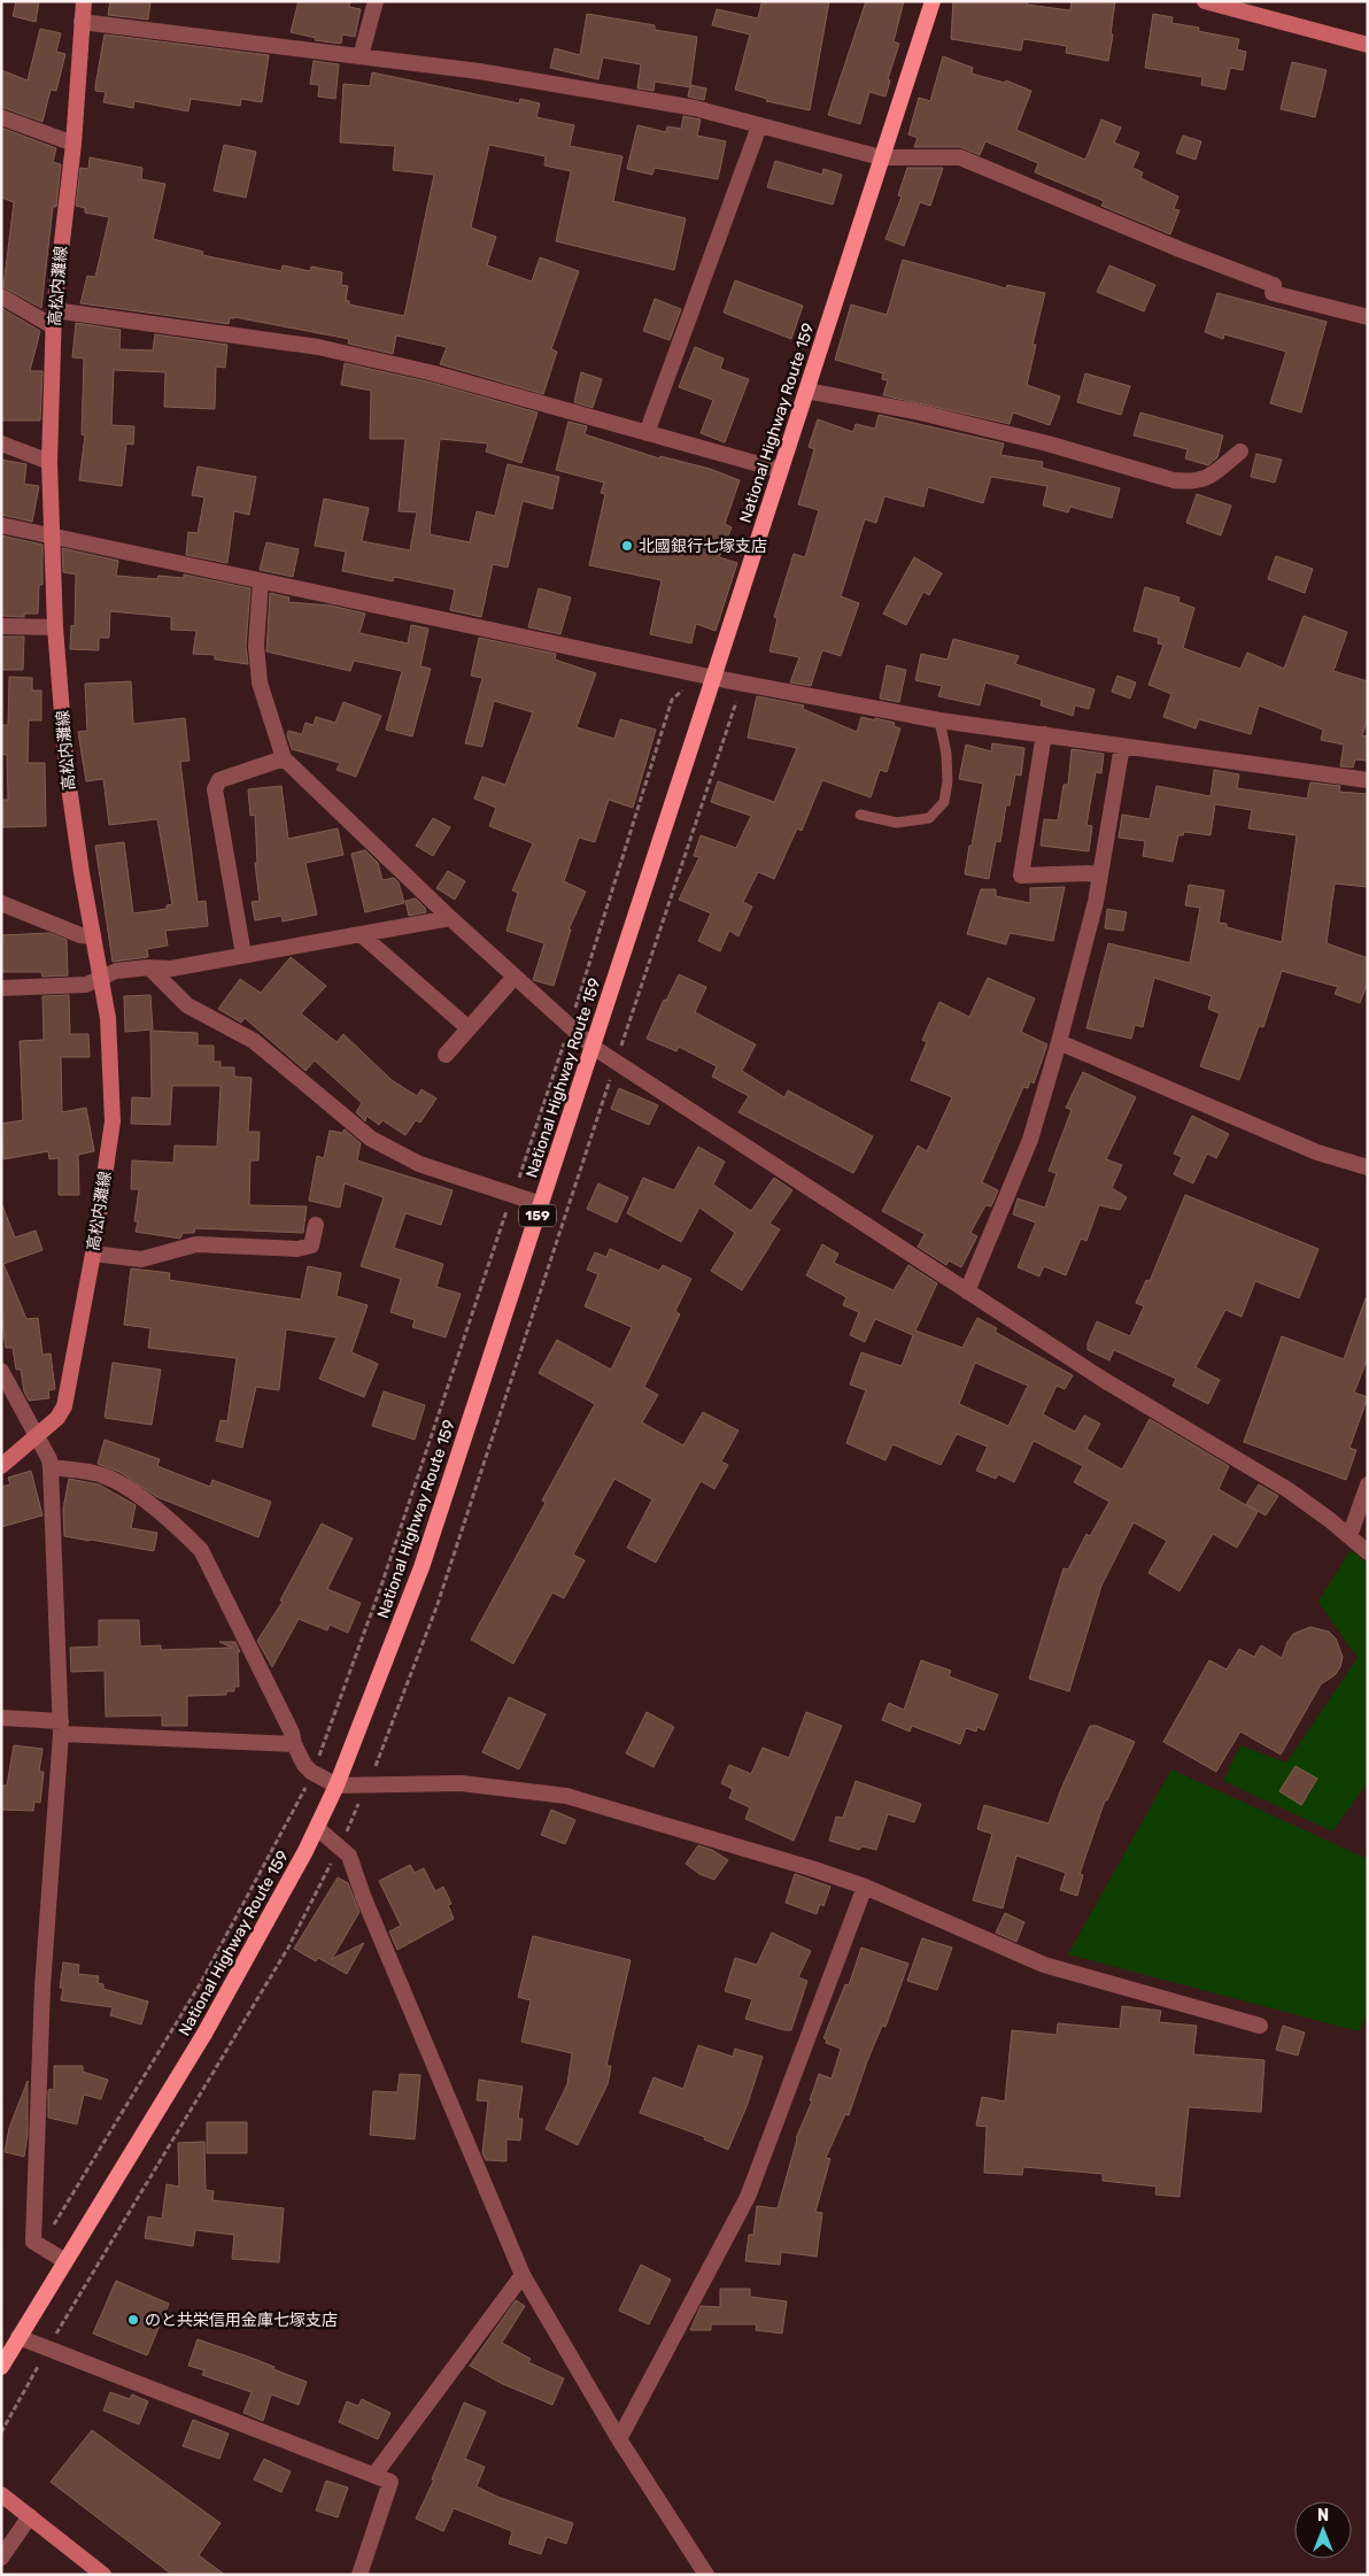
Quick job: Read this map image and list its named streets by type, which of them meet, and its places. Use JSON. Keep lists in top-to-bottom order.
{
  "streets": {
    "highway": ["National Highway Route 159", "159"],
    "main road": ["高松内灘線"]
  },
  "places": ["北國銀行七塚支店", "のと共栄信用金庫七塚支店"],
  "north": "top"
}
